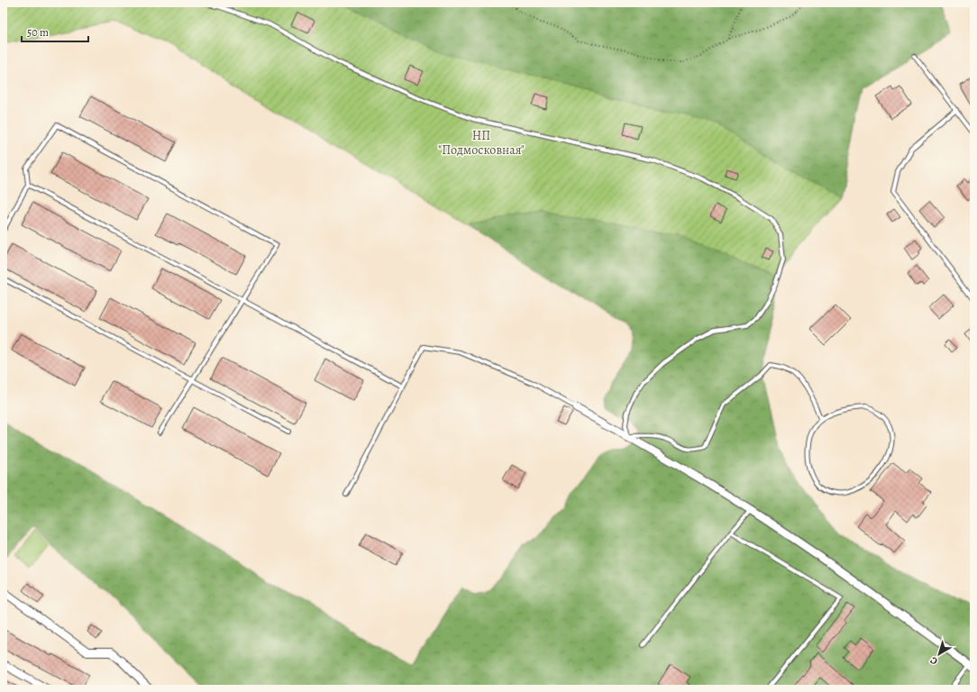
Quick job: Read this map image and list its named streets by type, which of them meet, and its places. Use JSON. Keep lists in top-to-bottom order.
{
  "parks": ["НП \"Подмосковная\""],
  "scale_bar": "50 m",
  "north": "bottom left"
}
